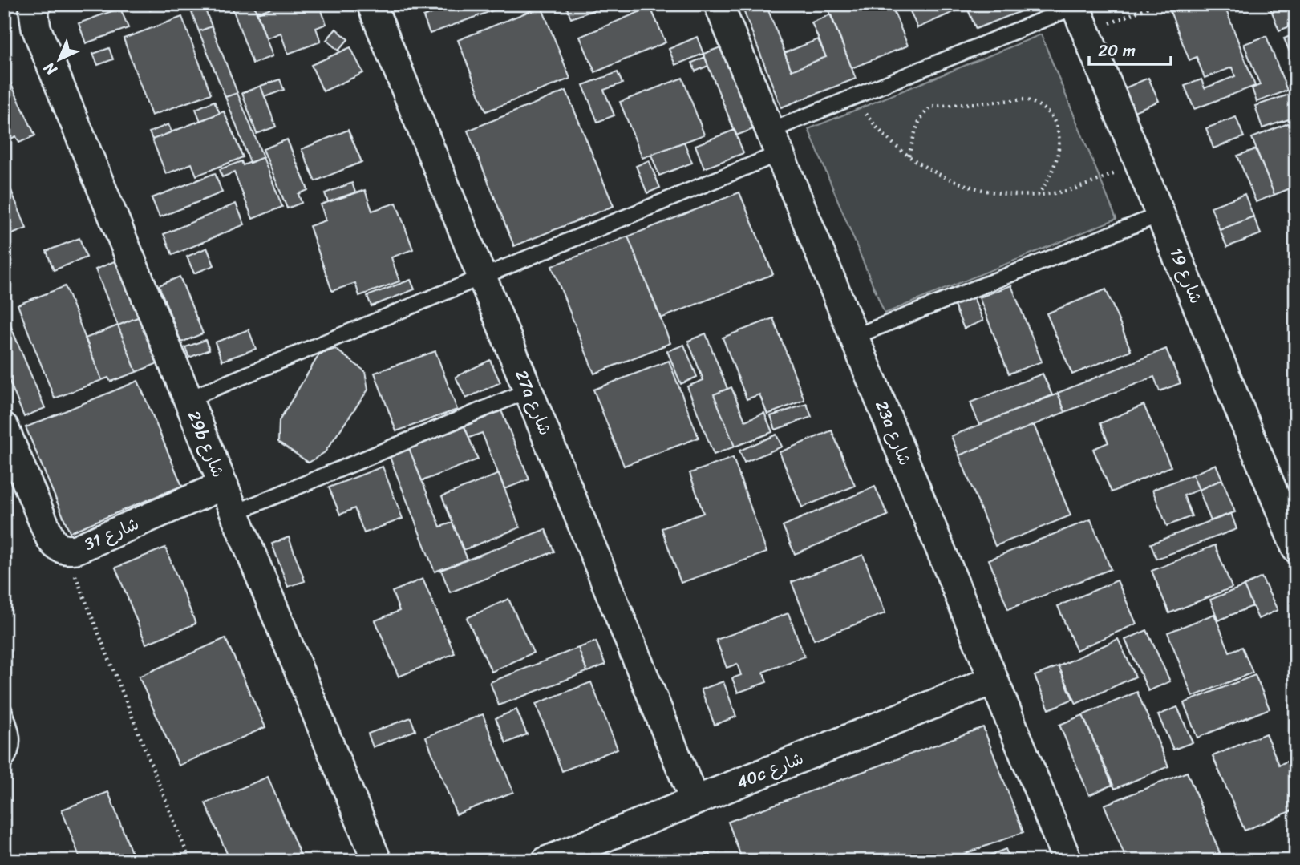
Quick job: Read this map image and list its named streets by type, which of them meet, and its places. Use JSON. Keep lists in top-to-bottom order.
{
  "streets": {
    "street": [
      "شارع 19",
      "27a شارع",
      "23a شارع",
      "29b شارع",
      "شارع 31",
      "40c شارع"
    ]
  },
  "crossings": [
    ["27a شارع", "40c شارع"],
    ["23a شارع", "40c شارع"],
    ["29b شارع", "شارع 31"]
  ],
  "scale_bar": "20 m",
  "north": "bottom left"
}
